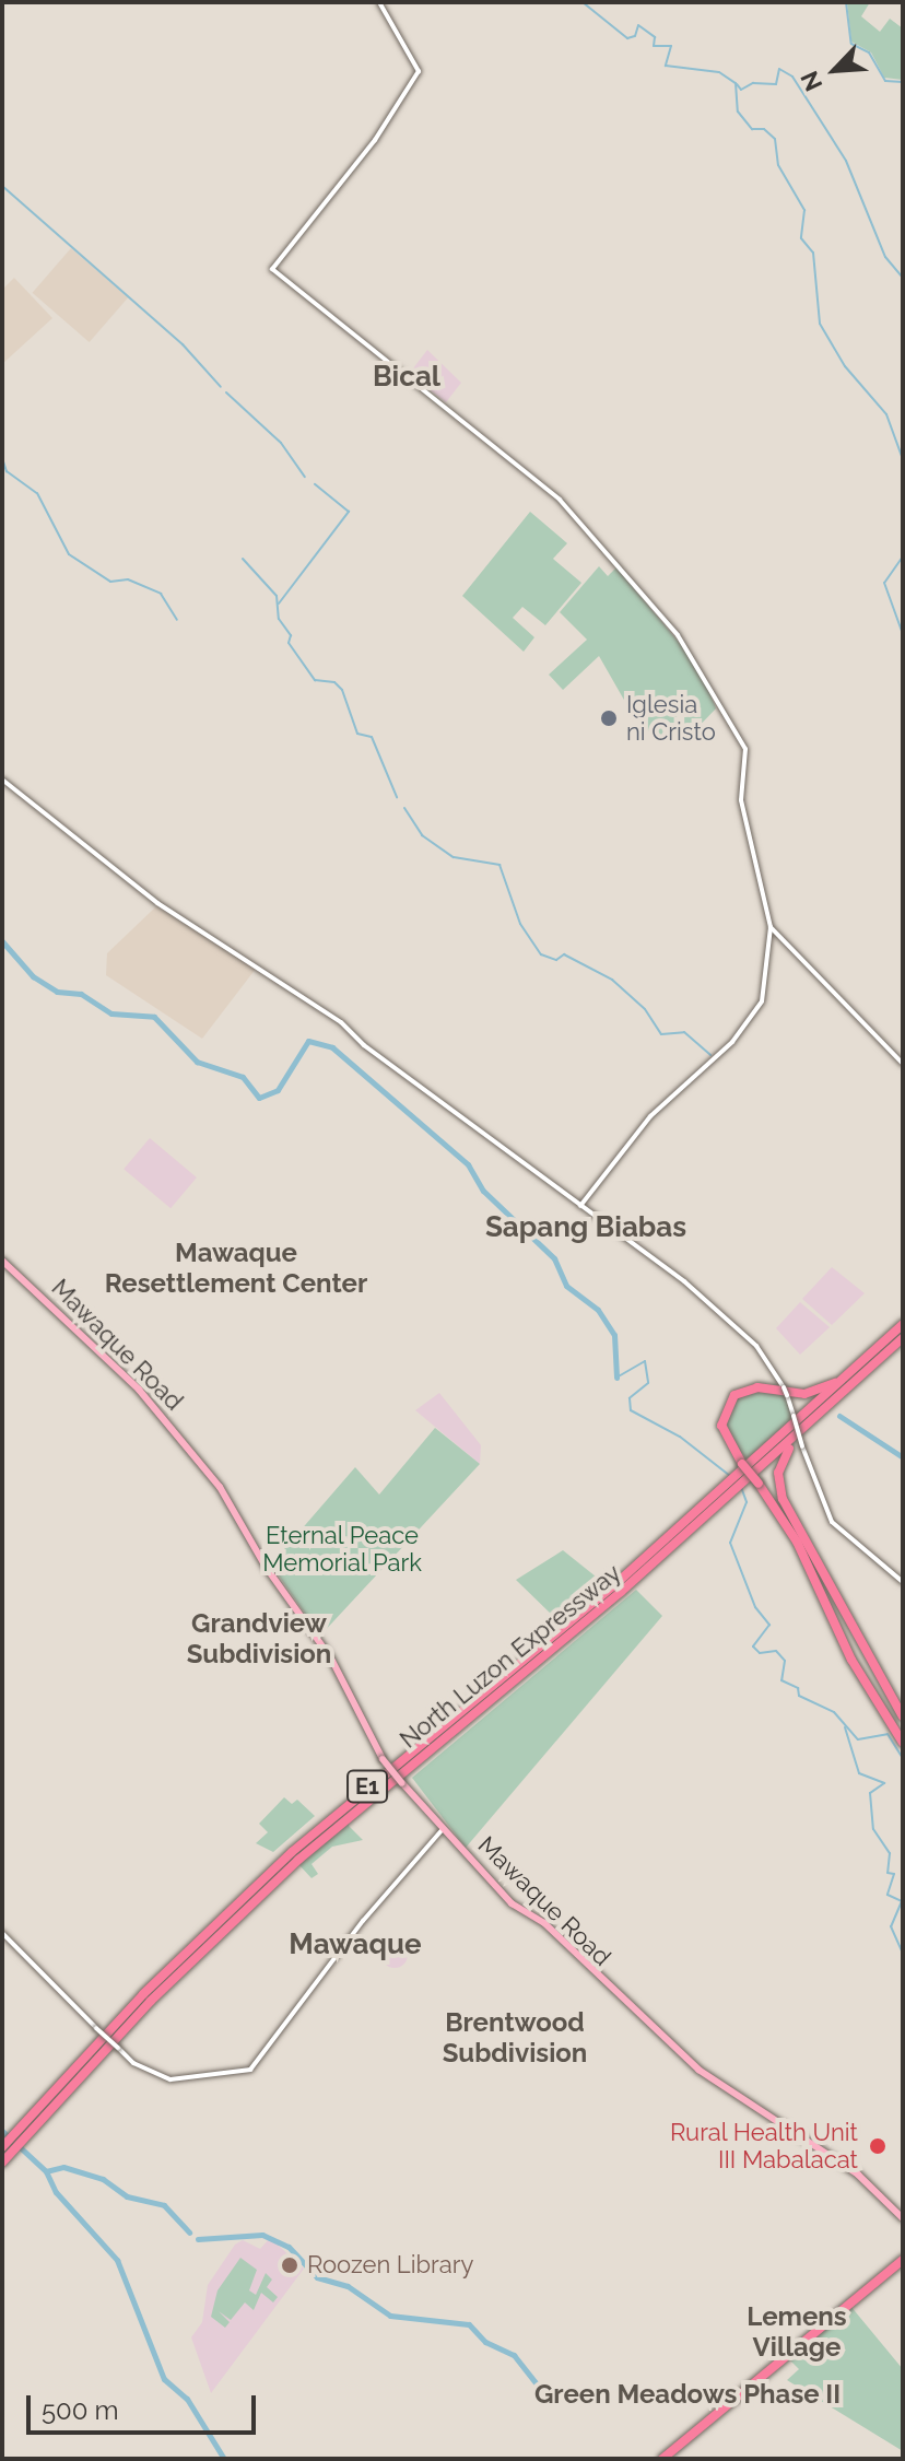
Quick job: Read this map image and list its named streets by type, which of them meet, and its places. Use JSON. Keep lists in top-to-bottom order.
{
  "streets": {
    "highway": ["North Luzon Expressway", "E1"],
    "main road": ["Mawaque Road"]
  },
  "crossings": [
    ["North Luzon Expressway", "E1"]
  ],
  "districts": [
    "Bical",
    "Sapang Biabas",
    "Mawaque Resettlement Center",
    "Grandview Subdivision",
    "Mawaque",
    "Brentwood Subdivision",
    "Lemens Village",
    "Green Meadows Phase II"
  ],
  "parks": ["Eternal Peace Memorial Park"],
  "places": ["Iglesia ni Cristo", "Rural Health Unit III Mabalacat", "Roozen Library"],
  "scale_bar": "500 m",
  "north": "bottom left"
}
